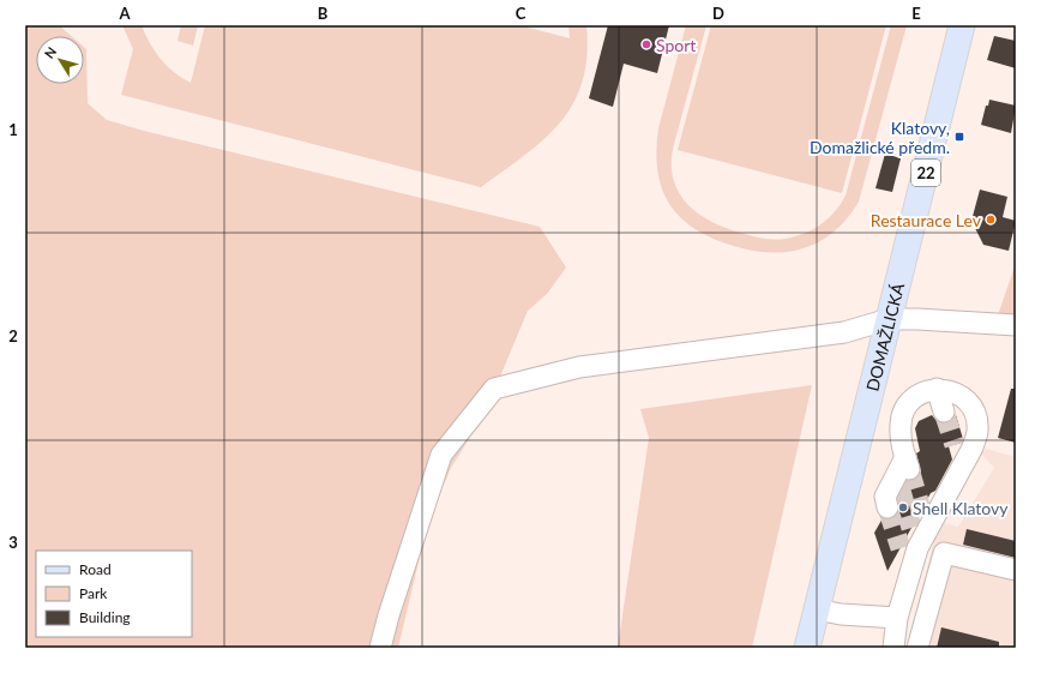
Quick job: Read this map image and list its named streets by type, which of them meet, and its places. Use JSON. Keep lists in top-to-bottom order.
{
  "streets": {
    "main road": ["22", "DOMAŽLICKÁ"]
  },
  "places": {
    "other": ["Sport", "Restaurace Lev", "Shell Klatovy"],
    "transit": ["Klatovy, Domažlické předm."]
  },
  "legend": ["Road", "Park", "Building"],
  "north": "top left",
  "grid": {
    "columns": [
      "A",
      "B",
      "C",
      "D",
      "E"
    ],
    "rows": ["1", "2", "3"]
  }
}
